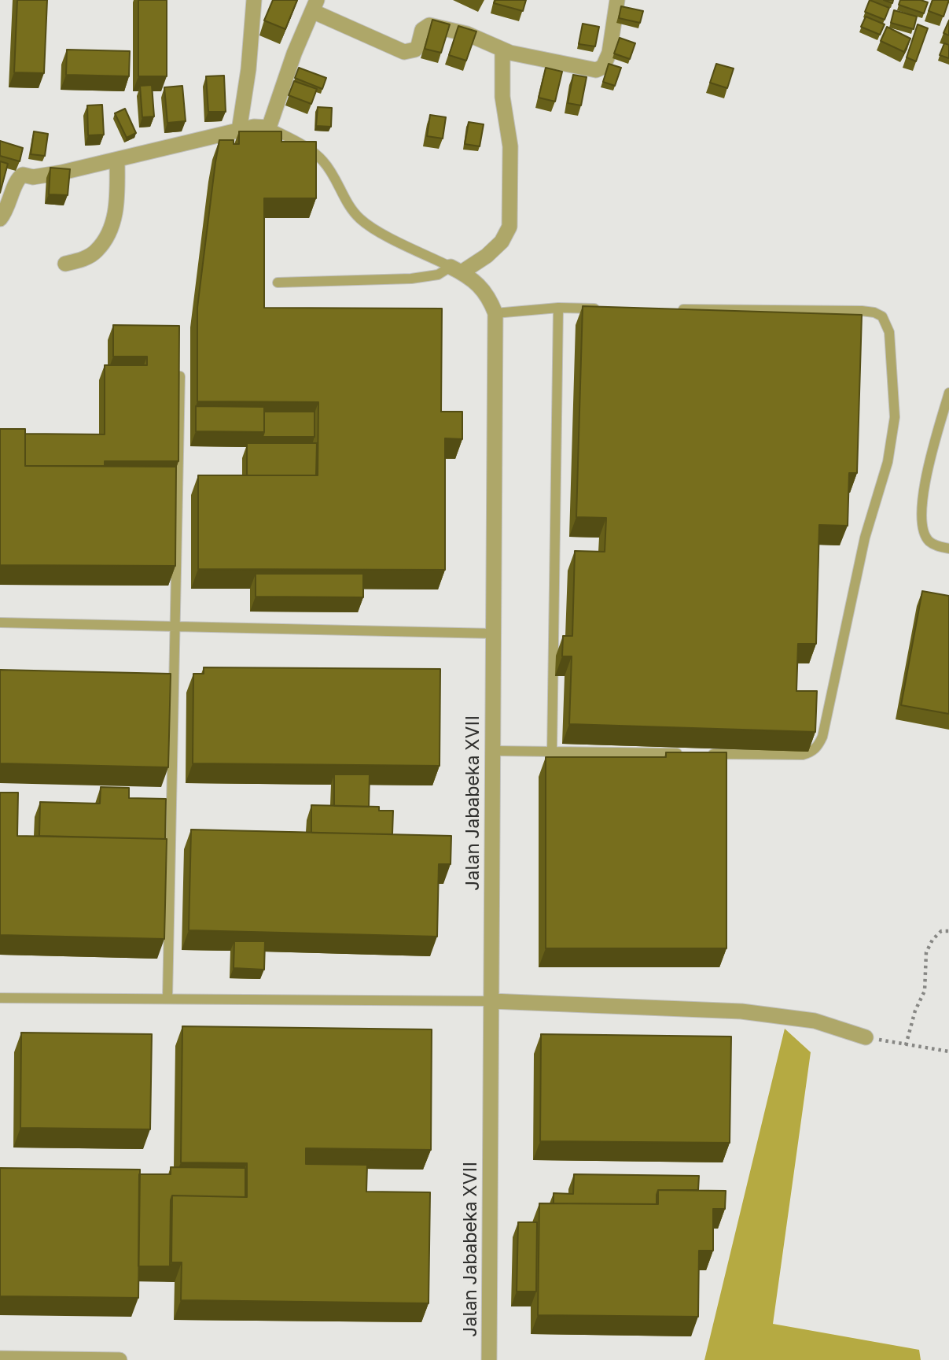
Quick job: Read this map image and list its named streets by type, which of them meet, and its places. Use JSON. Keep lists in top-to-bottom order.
{
  "streets": {
    "street": ["Jalan Jababeka XVII"]
  }
}
